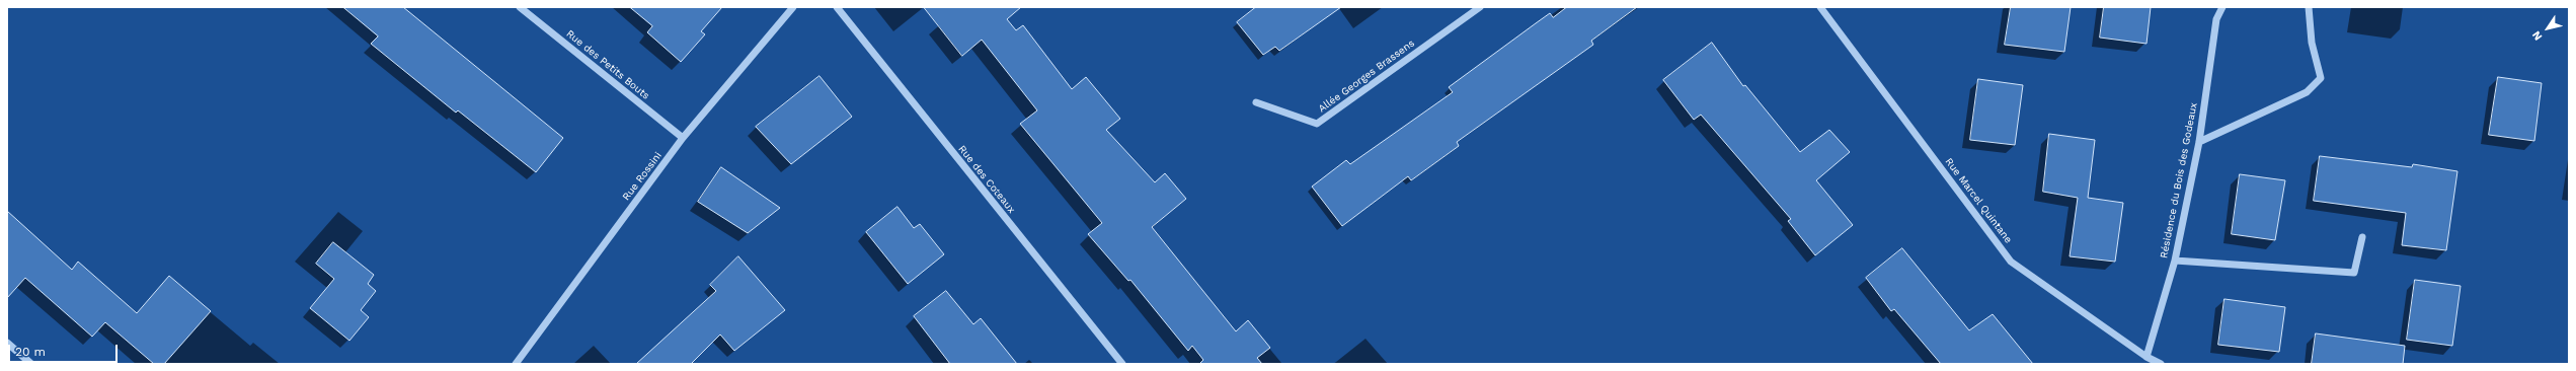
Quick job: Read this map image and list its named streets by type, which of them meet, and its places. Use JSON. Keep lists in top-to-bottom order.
{
  "streets": {
    "street": [
      "Rue des Petits Bouts",
      "Allée Georges Brassens",
      "Rue Rossini",
      "Rue des Coteaux",
      "Résidence du Bois des Godeaux",
      "Rue Marcel Quintane"
    ]
  },
  "crossings": [
    ["Rue des Petits Bouts", "Rue Rossini"],
    ["Résidence du Bois des Godeaux", "Rue Marcel Quintane"]
  ],
  "scale_bar": "20 m",
  "north": "bottom left"
}
